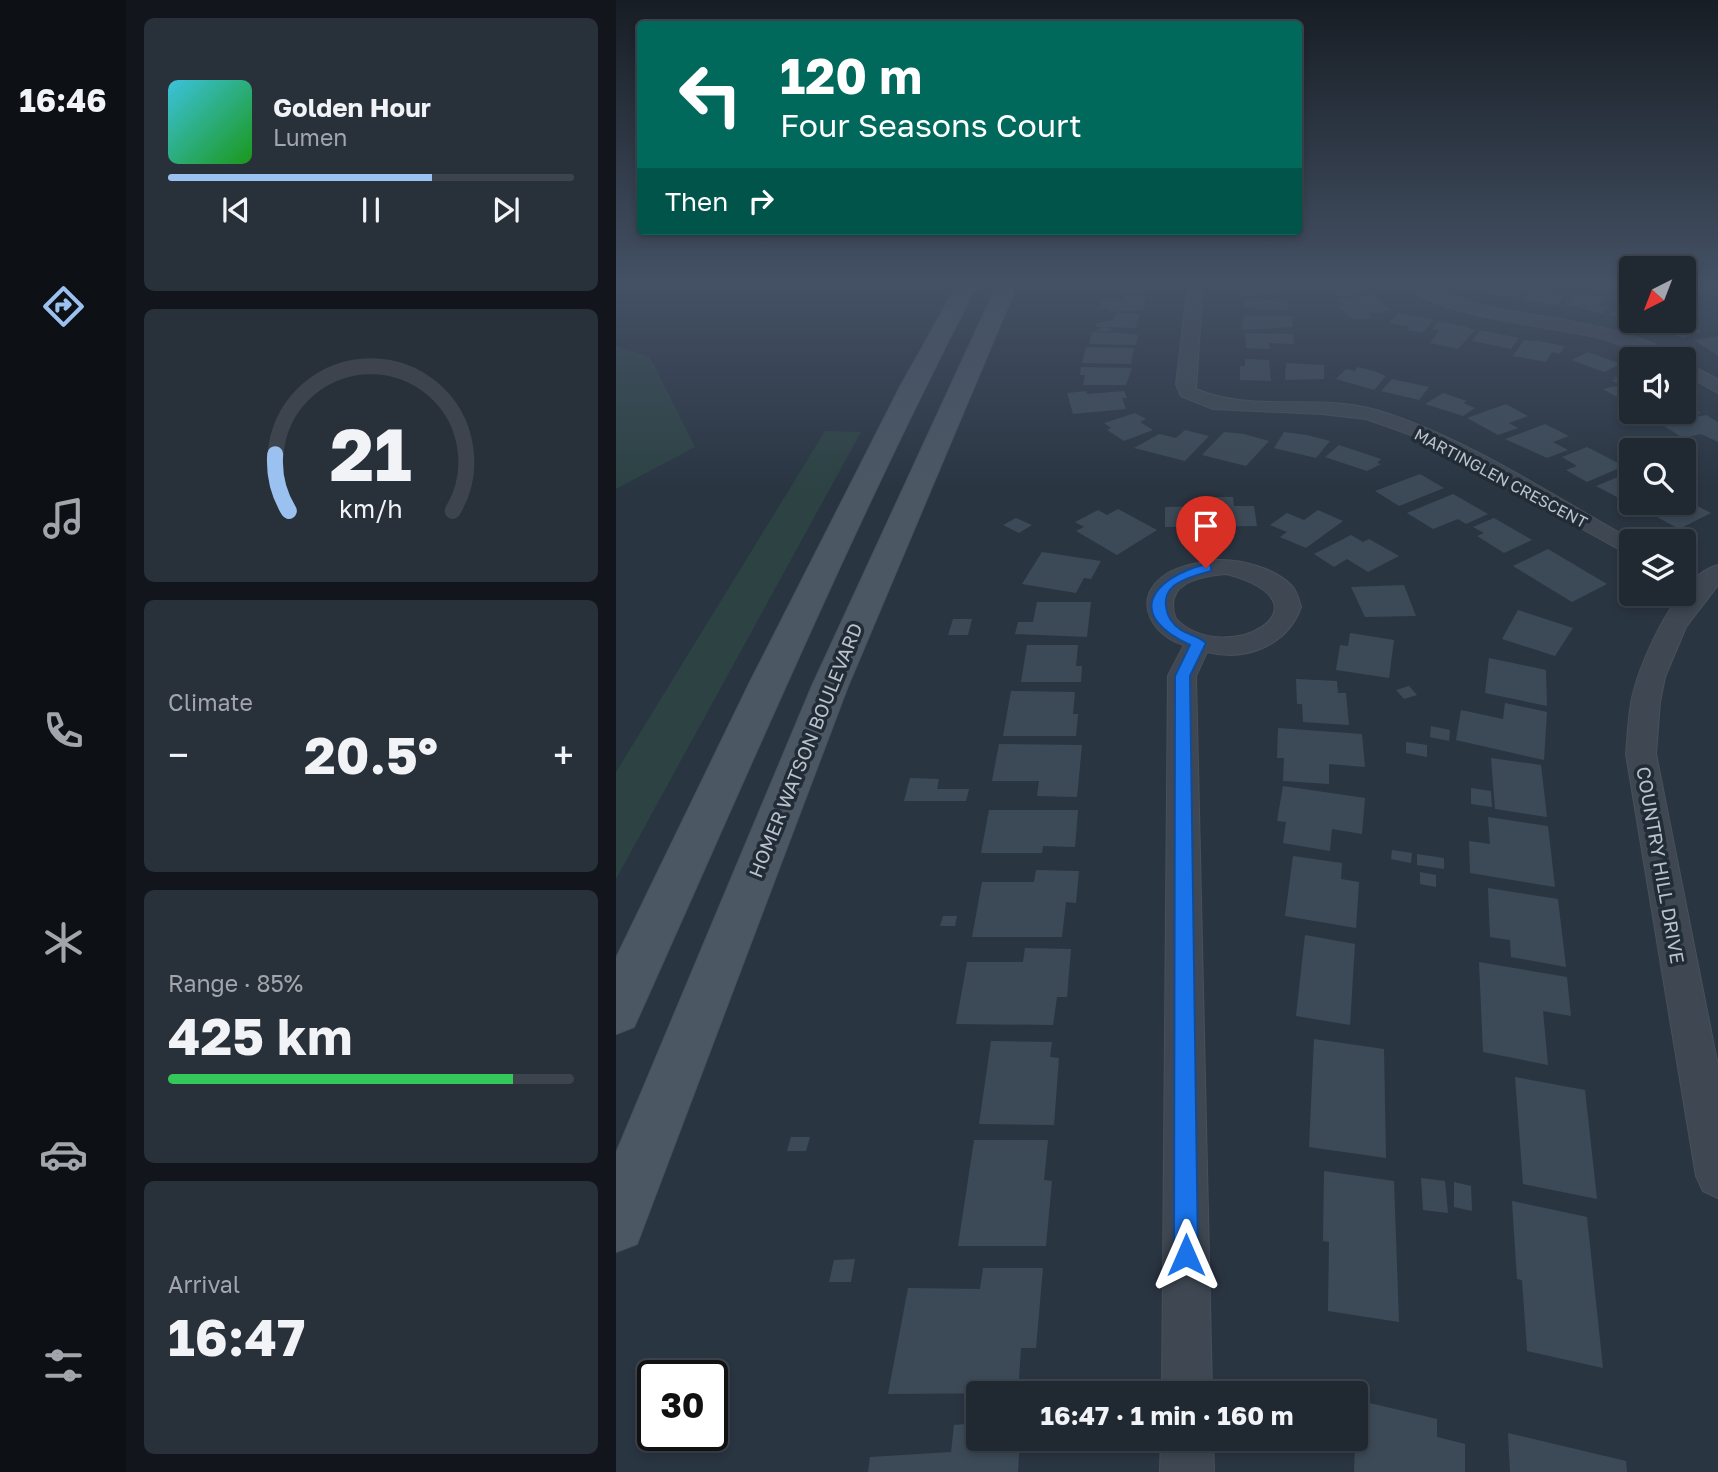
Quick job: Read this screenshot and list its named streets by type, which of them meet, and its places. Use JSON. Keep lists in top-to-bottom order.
{
  "streets": {
    "main road": ["HOMER WATSON BOULEVARD"],
    "street": ["MARTINGLEN CRESCENT", "COUNTRY HILL DRIVE"]
  },
  "north": "bottom left",
  "page": {
    "tabs": "16:46",
    "turn": ["120 m", "Four Seasons Court"],
    "song": ["Golden Hour", "Lumen"],
    "then": "Then",
    "tile": [
      "Climate",
      ["Range · 85%", "425 km"],
      ["Arrival", "16:47"]
    ],
    "heat": ["−", "20.5°", "+"],
    "limit": "30",
    "trip": "16:47 · 1 min · 160 m",
    "gauge": ["21", "km/h"]
  }
}
